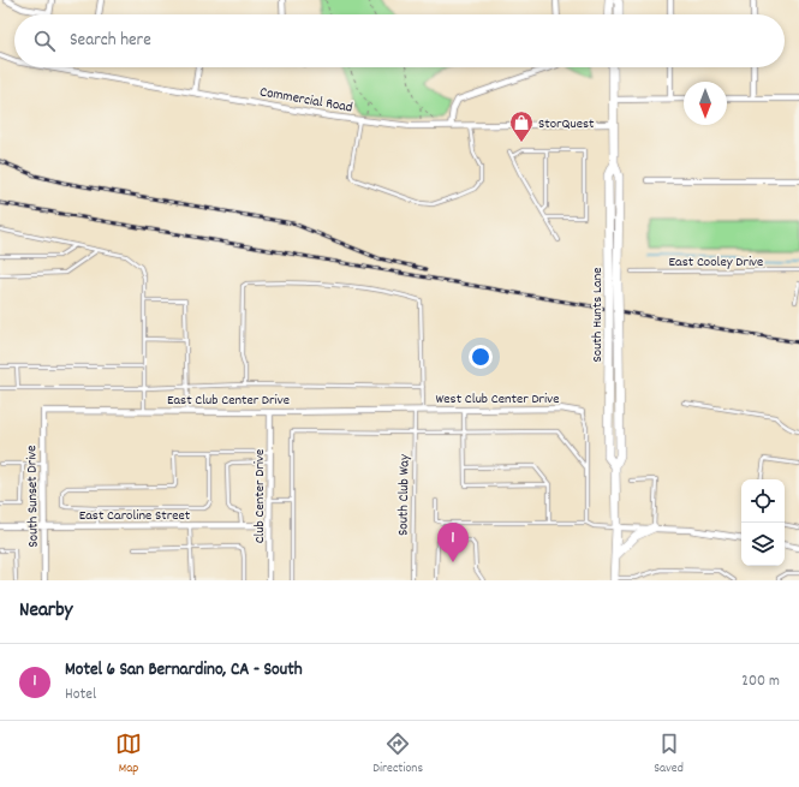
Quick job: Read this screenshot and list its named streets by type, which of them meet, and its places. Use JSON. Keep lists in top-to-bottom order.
{
  "streets": {
    "main road": ["South Hunts Lane"],
    "street": [
      "Commercial Road",
      "West Club Center Drive",
      "East Club Center Drive",
      "South Sunset Drive",
      "Club Center Drive",
      "East Caroline Street"
    ],
    "lane": ["East Cooley Drive", "South Club Way"]
  },
  "crossings": [
    ["Commercial Road", "South Hunts Lane"],
    ["West Club Center Drive", "East Club Center Drive"],
    ["West Club Center Drive", "South Club Way"],
    ["East Club Center Drive", "South Club Way"],
    ["East Club Center Drive", "South Sunset Drive"],
    ["East Club Center Drive", "Club Center Drive"],
    ["South Sunset Drive", "East Caroline Street"],
    ["Club Center Drive", "East Caroline Street"]
  ],
  "places": {
    "shop": ["StorQuest"]
  },
  "north": "bottom",
  "page": {
    "search": "Search here",
    "pins": "1",
    "heading": "Nearby",
    "list": [
      {
        "mark": "1",
        "name": "Motel 6 San Bernardino, CA - South",
        "note": "Hotel",
        "value": "200 m"
      }
    ],
    "nav": ["Map", "Directions", "Saved"]
  }
}
